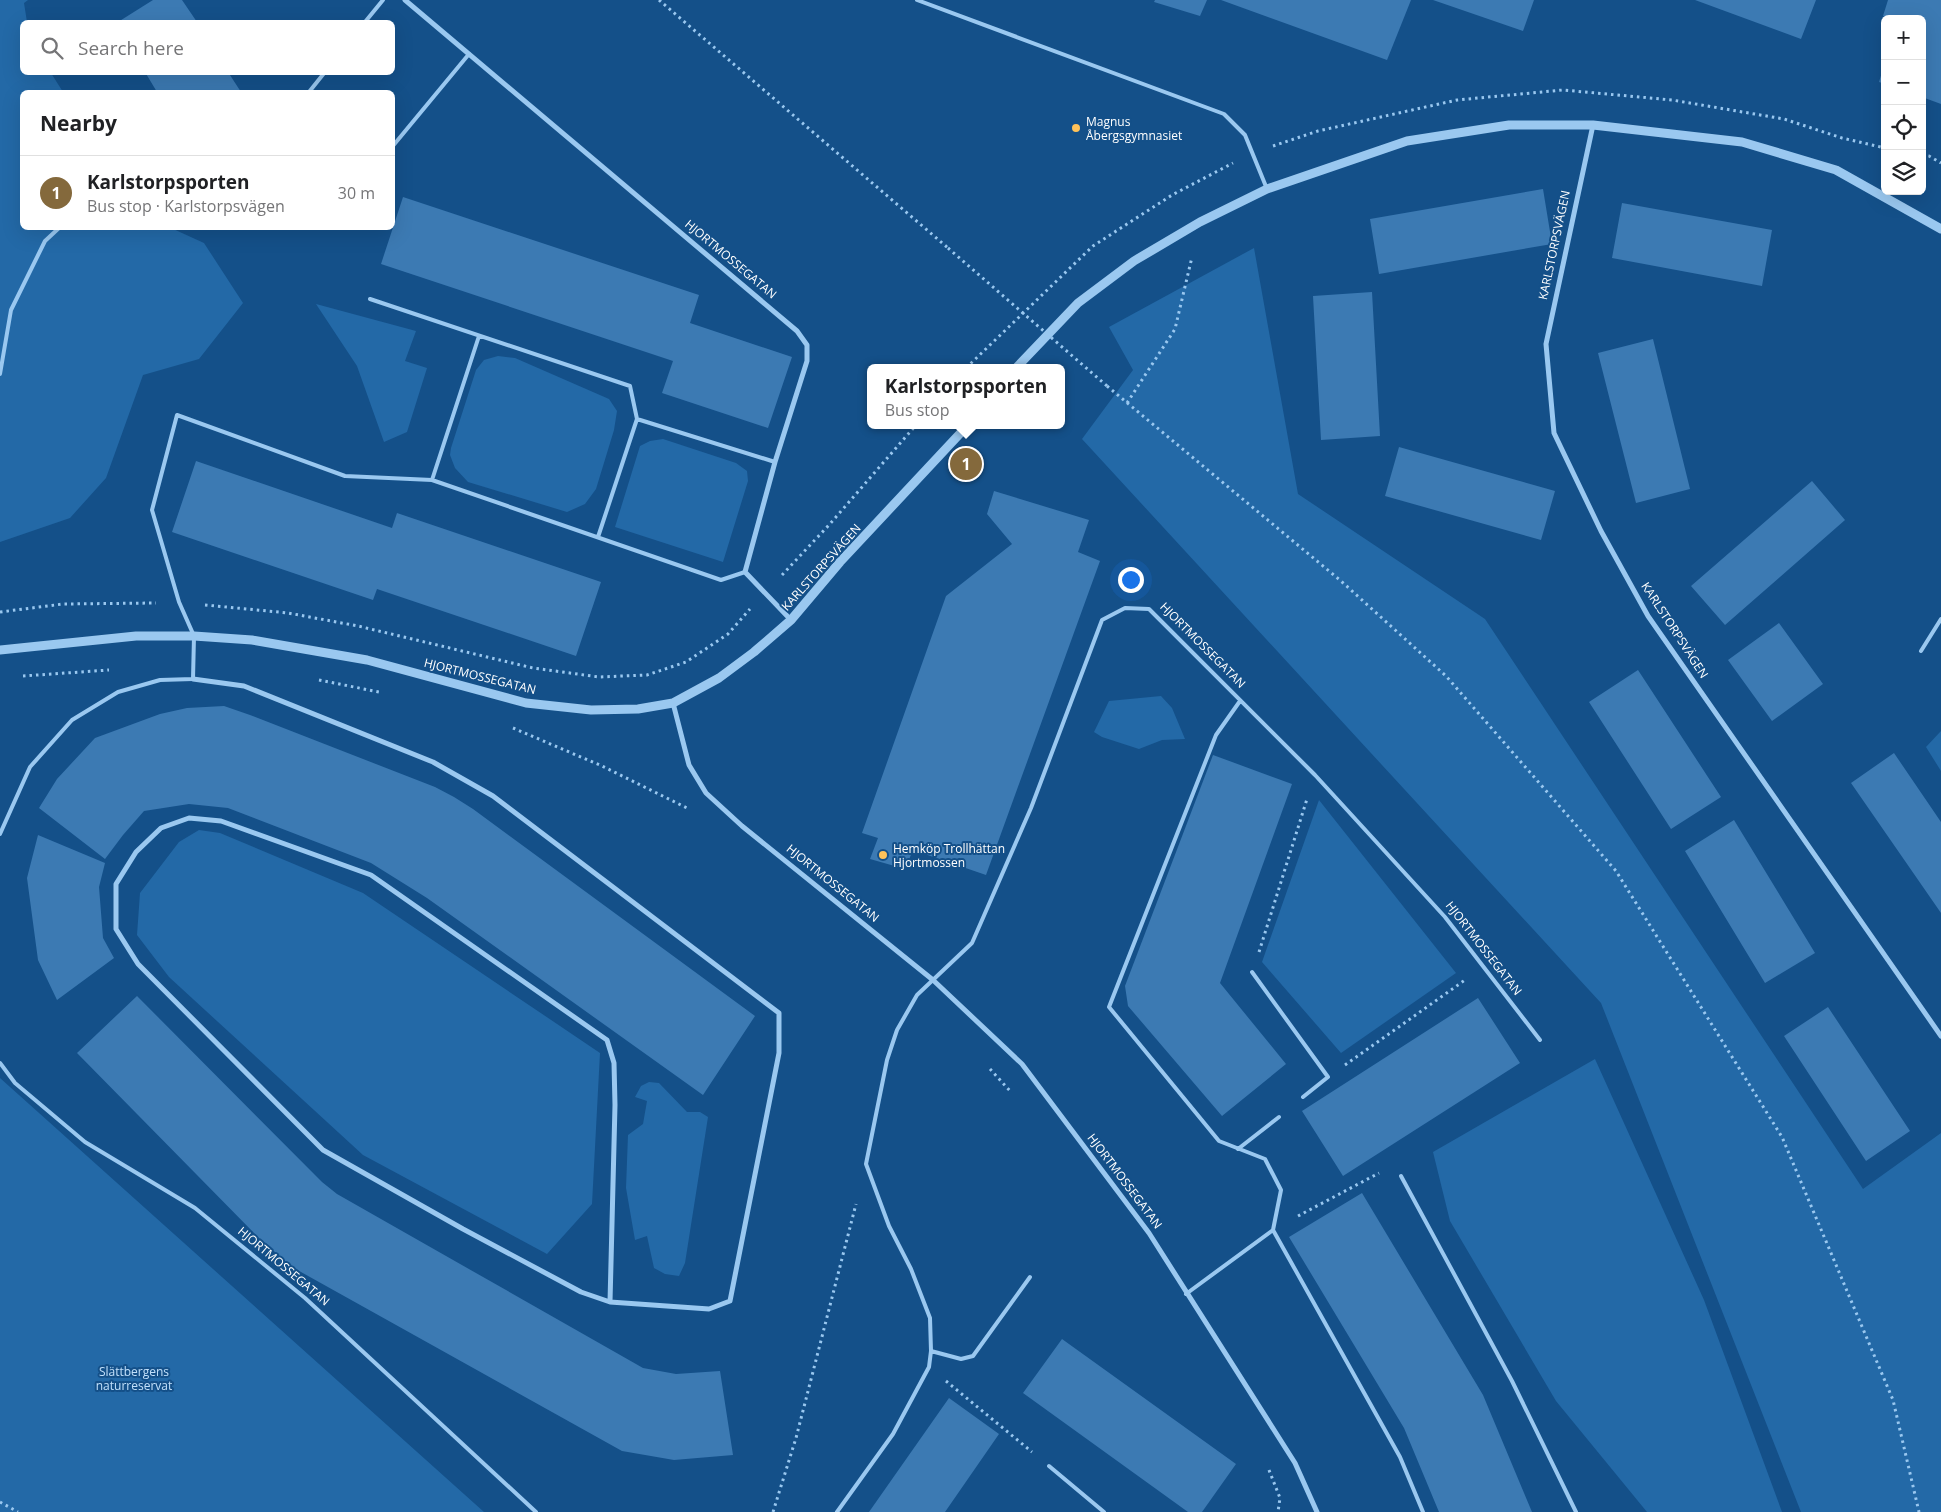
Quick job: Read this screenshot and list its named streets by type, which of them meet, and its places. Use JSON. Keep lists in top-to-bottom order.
{
  "streets": {
    "street": ["KARLSTORPSVÄGEN", "HJORTMOSSEGATAN"]
  },
  "crossings": [
    ["KARLSTORPSVÄGEN", "HJORTMOSSEGATAN"]
  ],
  "parks": ["Slättbergens naturreservat"],
  "places": ["Magnus Åbergsgymnasiet", "Hemköp Trollhättan Hjortmossen"],
  "page": {
    "map_buttons": ["+", "−"],
    "search": "Search here",
    "heading": "Nearby",
    "list": [
      {
        "mark": "1",
        "name": "Karlstorpsporten",
        "note": "Bus stop · Karlstorpsvägen",
        "value": "30 m"
      }
    ],
    "popup": ["Karlstorpsporten", "Bus stop"],
    "pins": "1"
  }
}
